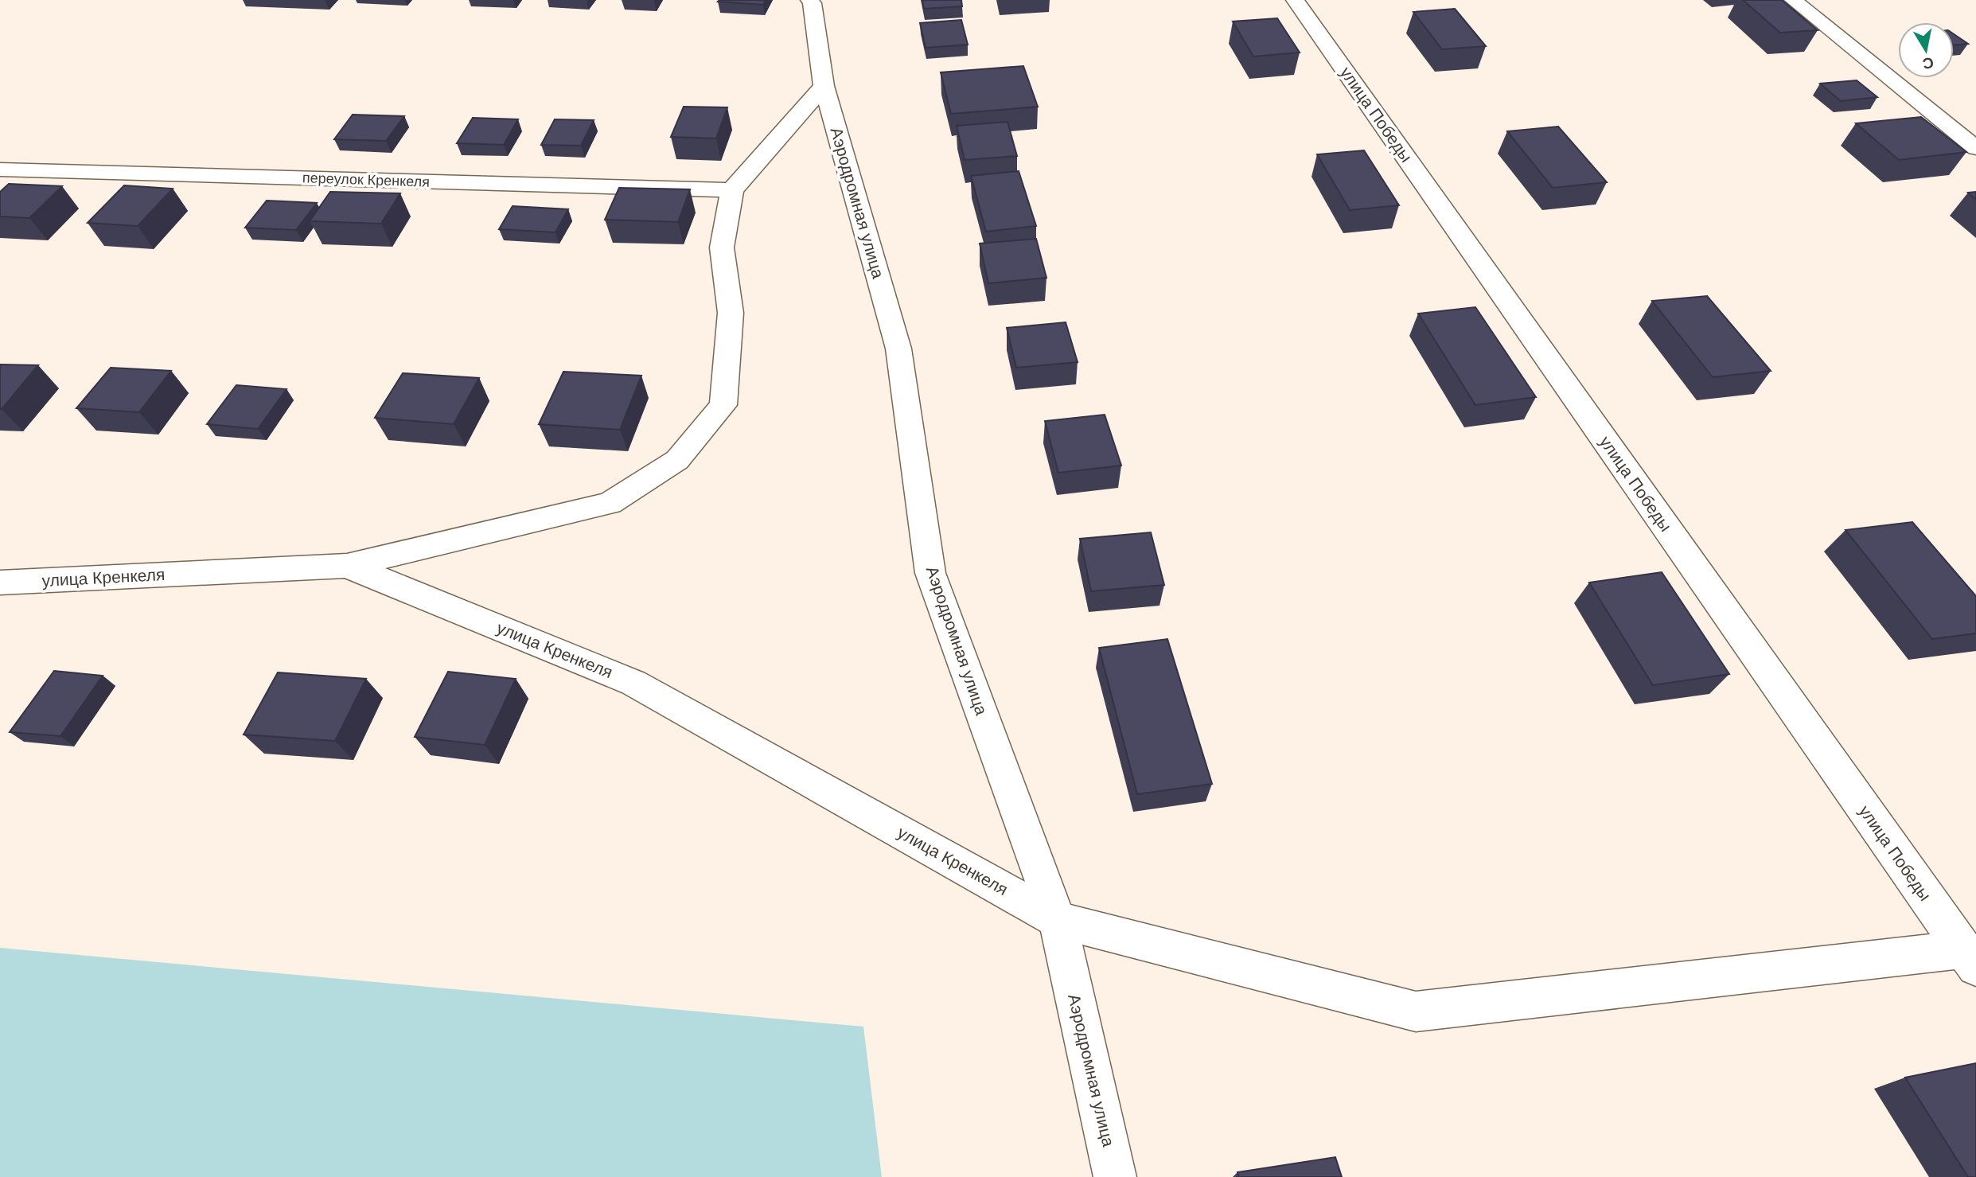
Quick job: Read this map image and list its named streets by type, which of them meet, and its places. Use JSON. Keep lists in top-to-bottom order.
{
  "streets": {
    "street": [
      "улица Победы",
      "переулок Кренкеля",
      "Аэродромная улица",
      "улица Кренкеля"
    ]
  },
  "crossings": [
    ["улица Победы", "улица Кренкеля"],
    ["Аэродромная улица", "улица Кренкеля"]
  ],
  "north": "bottom"
}
